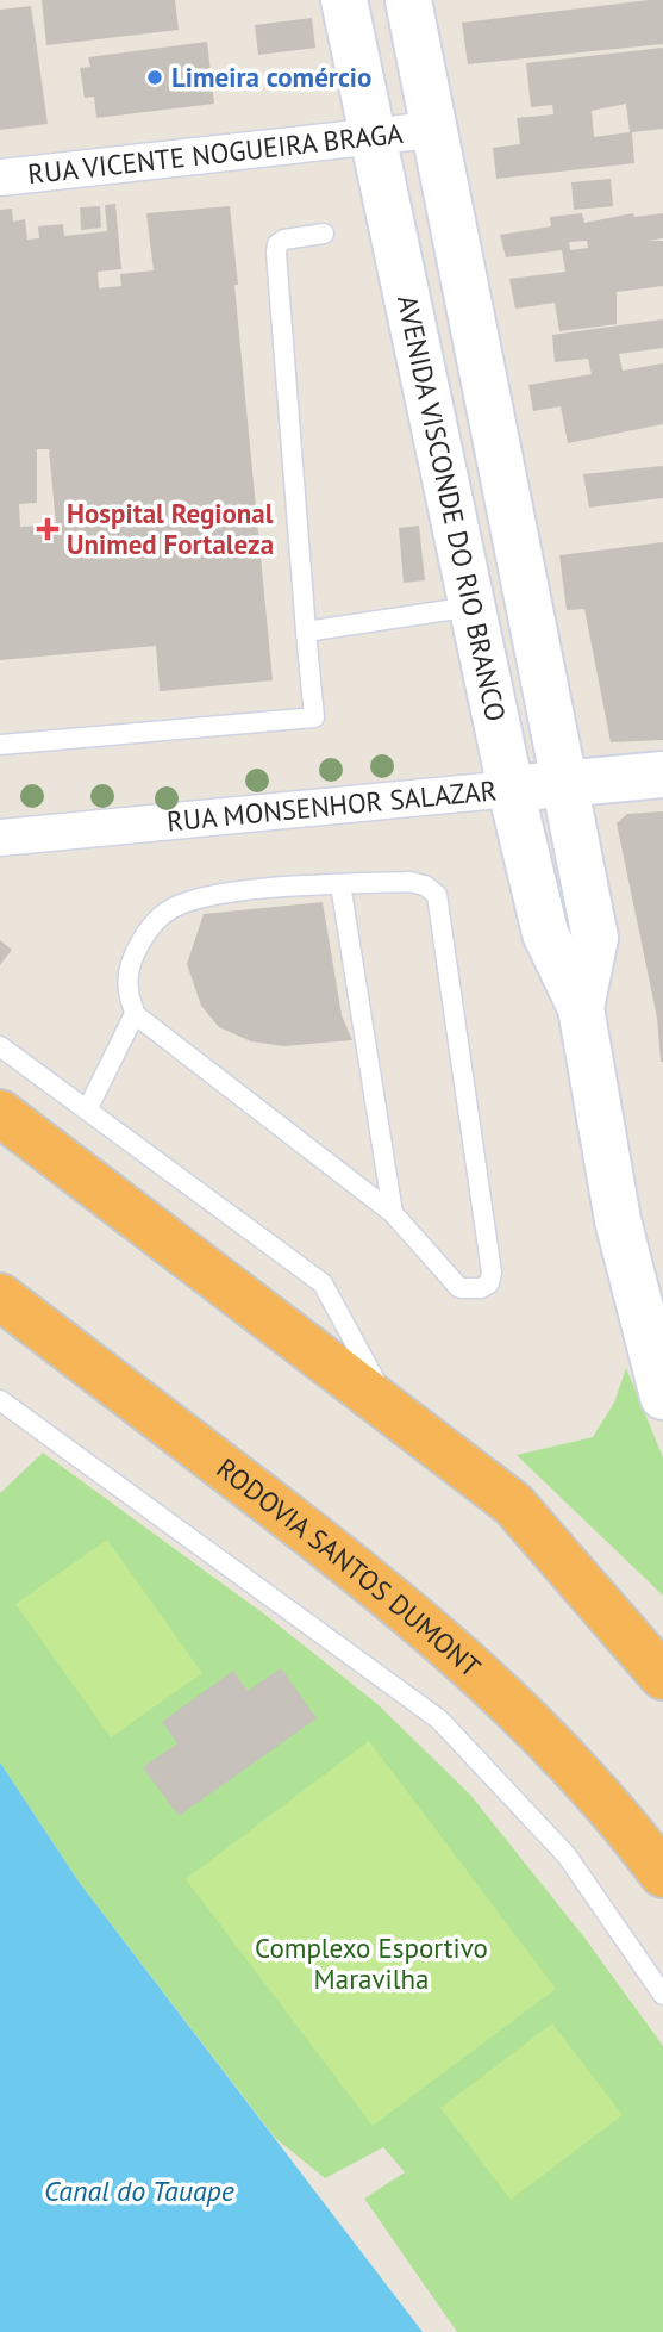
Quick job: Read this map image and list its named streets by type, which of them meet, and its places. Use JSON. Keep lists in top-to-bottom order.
{
  "streets": {
    "highway": ["RODOVIA SANTOS DUMONT"],
    "main road": ["AVENIDA VISCONDE DO RIO BRANCO", "RUA MONSENHOR SALAZAR"],
    "street": ["RUA VICENTE NOGUEIRA BRAGA"]
  },
  "crossings": [
    ["RUA VICENTE NOGUEIRA BRAGA", "AVENIDA VISCONDE DO RIO BRANCO"],
    ["AVENIDA VISCONDE DO RIO BRANCO", "RUA MONSENHOR SALAZAR"]
  ],
  "water": ["Canal do Tauape"],
  "parks": ["Complexo Esportivo Maravilha"],
  "places": {
    "other": ["Limeira comércio"],
    "health": ["Hospital Regional Unimed Fortaleza"]
  }
}
